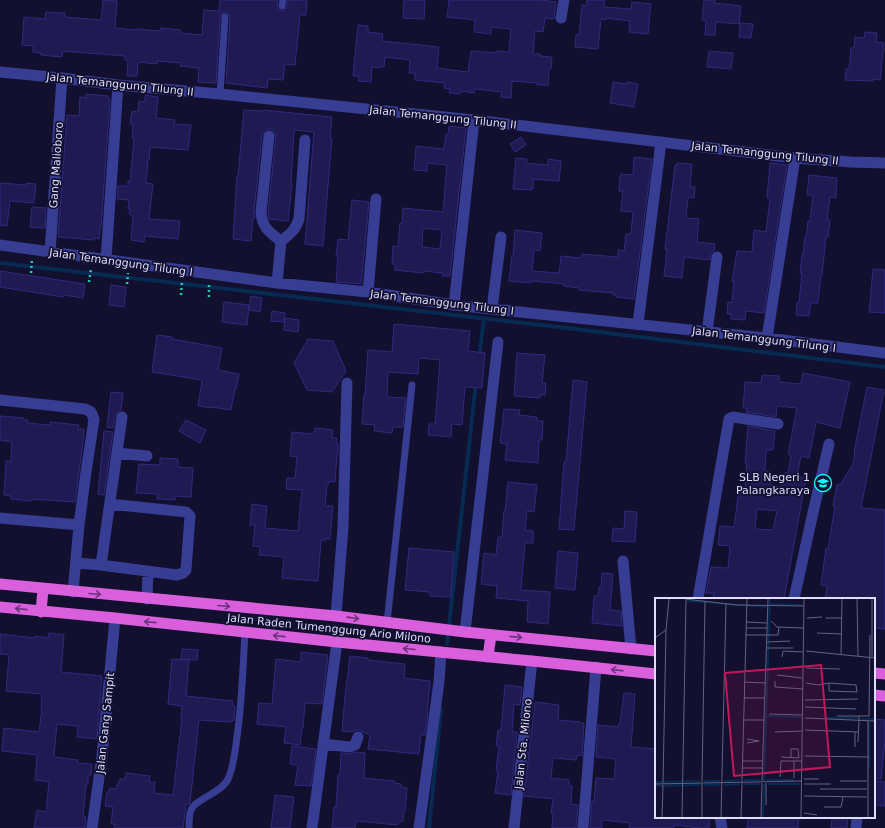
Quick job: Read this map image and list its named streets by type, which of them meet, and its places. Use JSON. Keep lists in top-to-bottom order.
{
  "streets": {
    "highway": ["Jalan Raden Tumenggung Ario Milono"],
    "street": [
      "Jalan Temanggung Tilung II",
      "Gang Malioboro",
      "Jalan Temanggung Tilung I",
      "Jalan Gang Sampit",
      "Jalan Sta. Milono"
    ]
  },
  "crossings": [
    ["Jalan Temanggung Tilung II", "Gang Malioboro"],
    ["Gang Malioboro", "Jalan Temanggung Tilung I"],
    ["Jalan Raden Tumenggung Ario Milono", "Jalan Gang Sampit"],
    ["Jalan Raden Tumenggung Ario Milono", "Jalan Sta. Milono"]
  ],
  "places": {
    "school or university": ["SLB Negeri 1 Palangkaraya"]
  }
}
